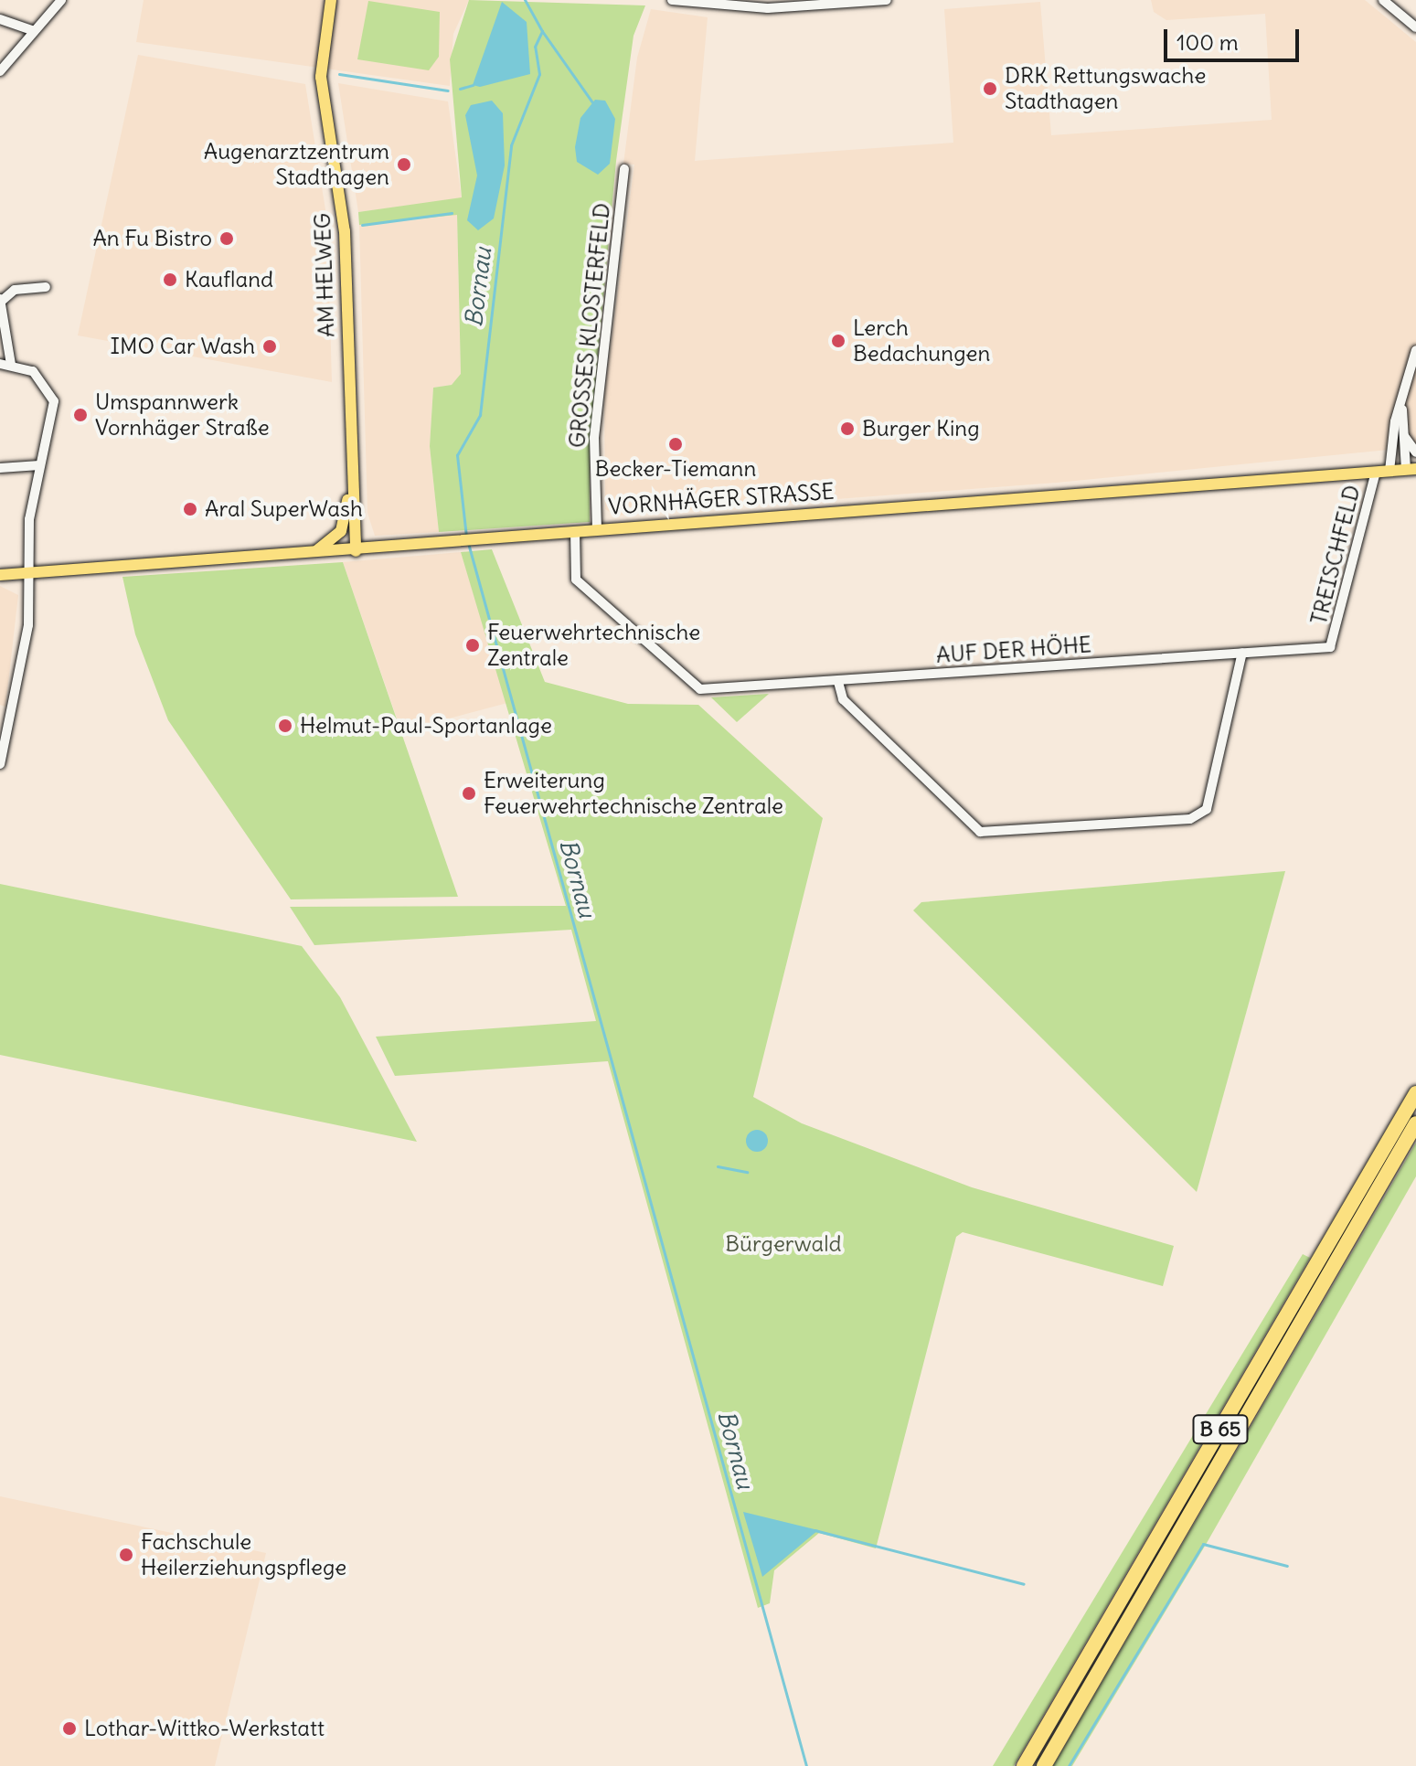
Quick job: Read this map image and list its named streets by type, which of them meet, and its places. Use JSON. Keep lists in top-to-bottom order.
{
  "streets": {
    "highway": ["B 65"],
    "main road": ["AM HELWEG", "VORNHÄGER STRASSE"],
    "street": ["GROSSES KLOSTERFELD", "TREISCHFELD", "AUF DER HÖHE"]
  },
  "crossings": [
    ["AM HELWEG", "VORNHÄGER STRASSE"],
    ["GROSSES KLOSTERFELD", "VORNHÄGER STRASSE"],
    ["VORNHÄGER STRASSE", "TREISCHFELD"],
    ["VORNHÄGER STRASSE", "AUF DER HÖHE"],
    ["TREISCHFELD", "AUF DER HÖHE"]
  ],
  "water": ["Bornau"],
  "parks": ["Bürgerwald"],
  "places": [
    "DRK Rettungswache Stadthagen",
    "Augenarztzentrum Stadthagen",
    "An Fu Bistro",
    "Kaufland",
    "Lerch Bedachungen",
    "IMO Car Wash",
    "Umspannwerk Vornhäger Straße",
    "Burger King",
    "Becker-Tiemann",
    "Aral SuperWash",
    "Feuerwehrtechnische Zentrale",
    "Helmut-Paul-Sportanlage",
    "Erweiterung Feuerwehrtechnische Zentrale",
    "Fachschule Heilerziehungspflege",
    "Lothar-Wittko-Werkstatt"
  ],
  "scale_bar": "100 m"
}
